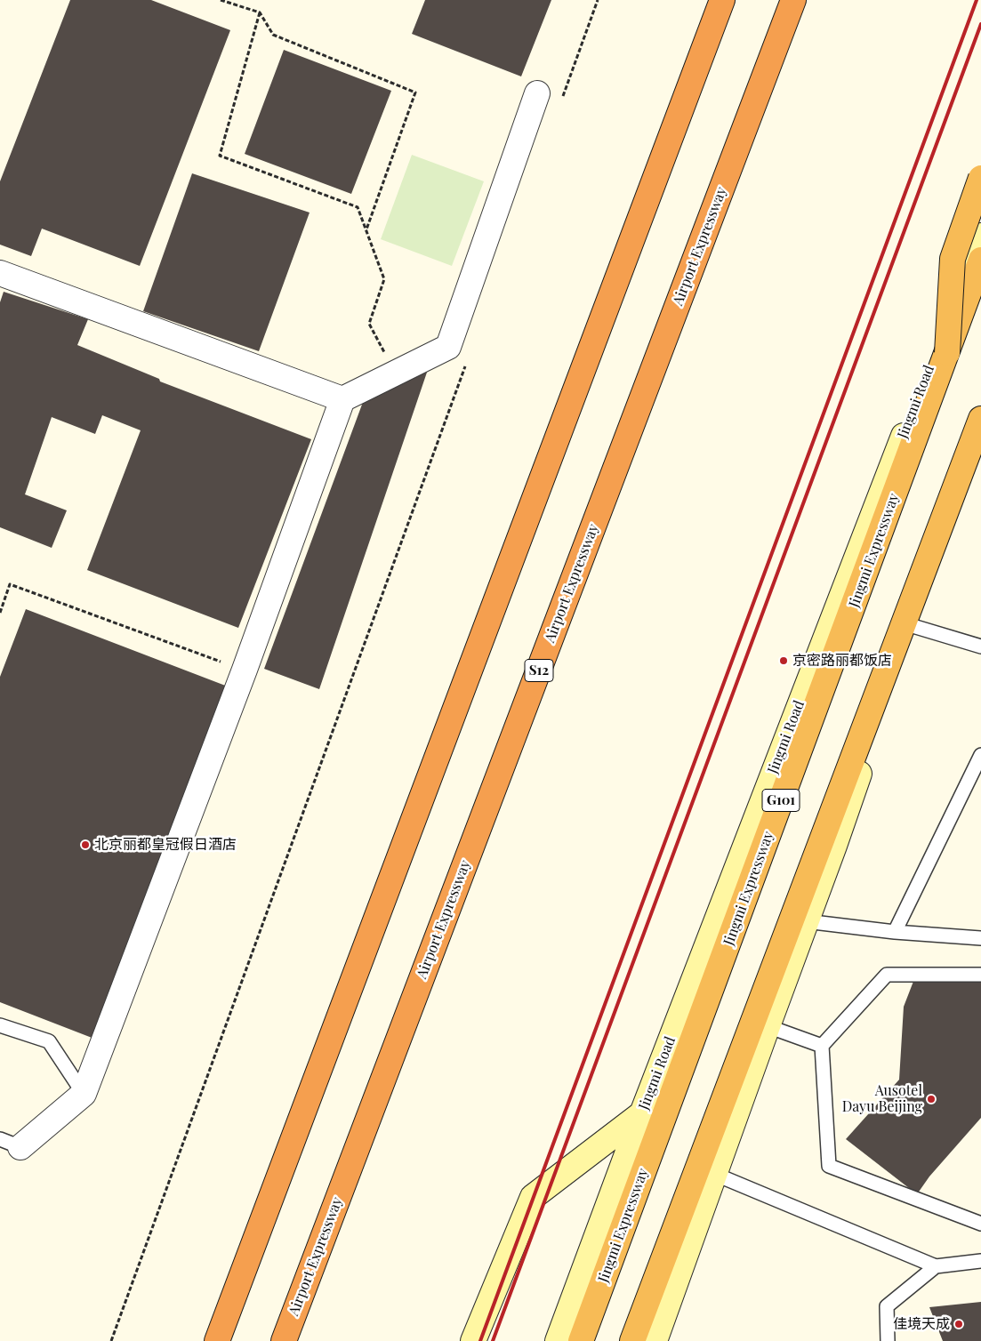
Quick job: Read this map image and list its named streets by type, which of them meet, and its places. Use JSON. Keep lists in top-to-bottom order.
{
  "streets": {
    "highway": [
      "Airport Expressway",
      "Jingmi Expressway",
      "S12",
      "G101"
    ],
    "main road": ["Jingmi Road"]
  },
  "places": [
    "京密路丽都饭店",
    "北京丽都皇冠假日酒店",
    "Ausotel Dayu Beijing",
    "佳境天成"
  ]
}
